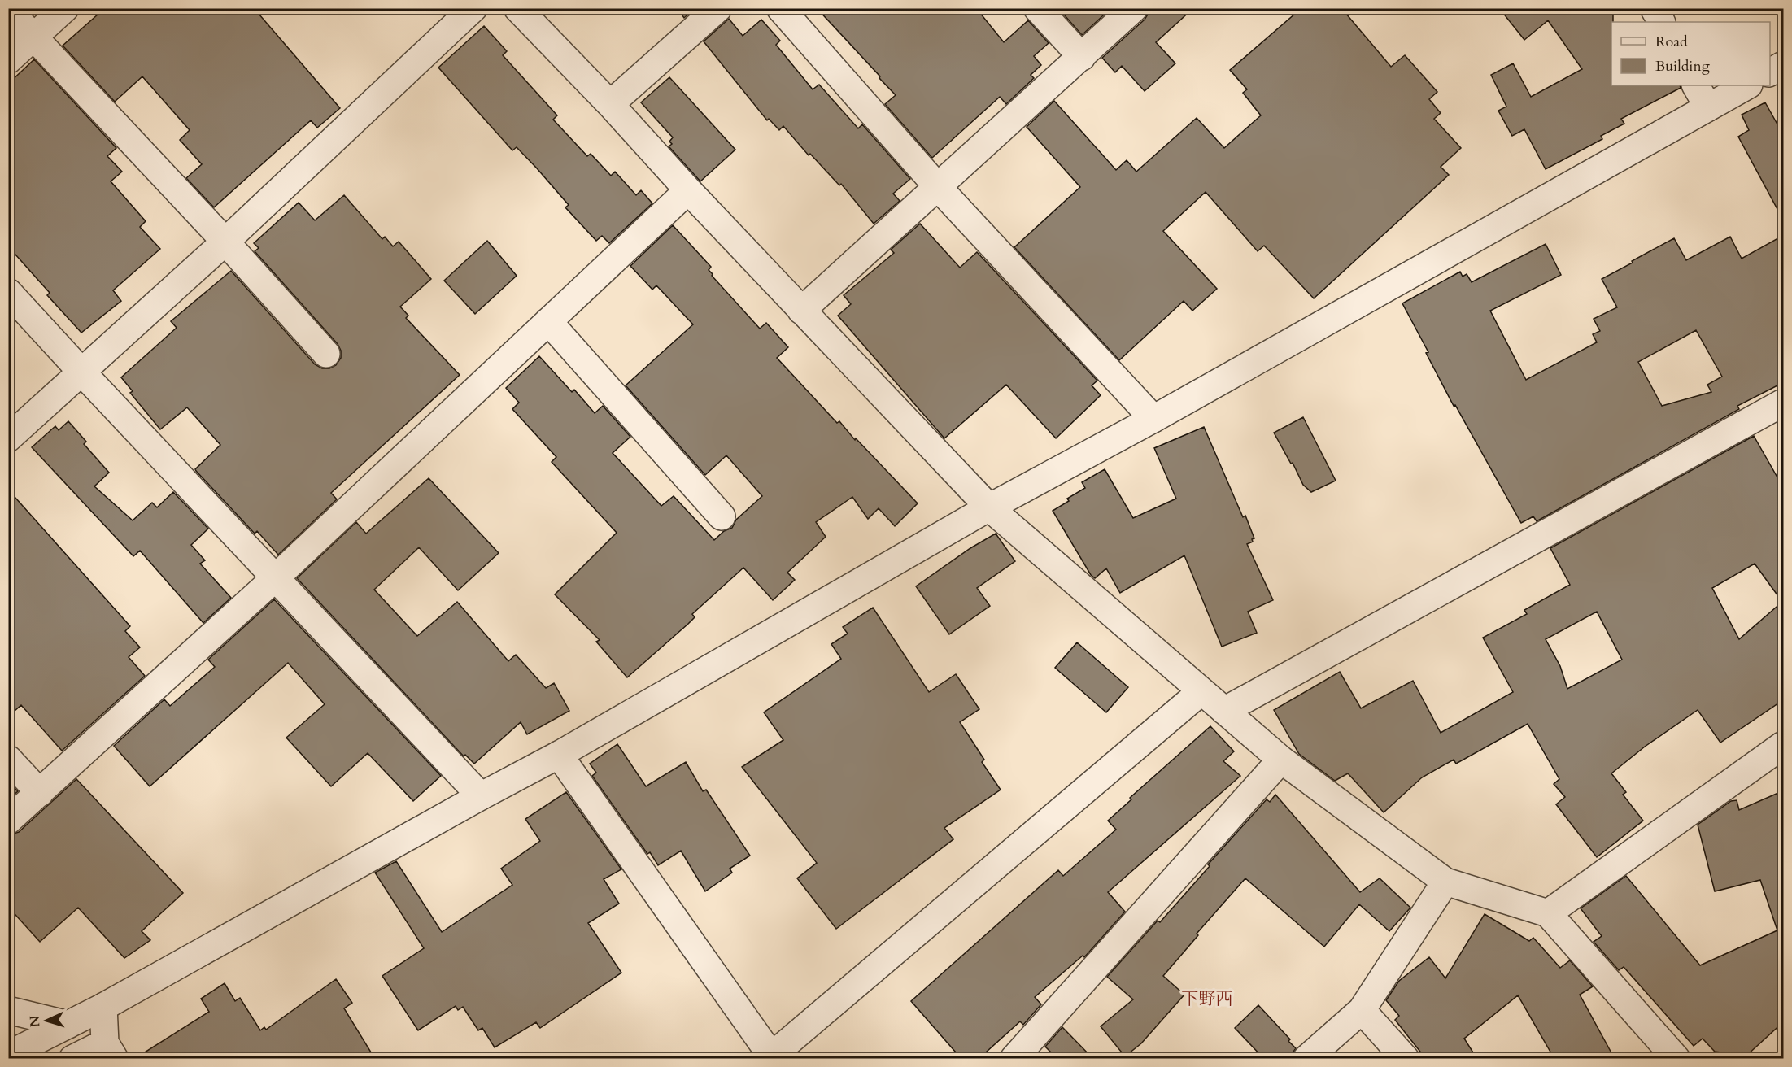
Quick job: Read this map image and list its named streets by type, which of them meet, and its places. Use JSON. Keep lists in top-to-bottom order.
{
  "districts": ["下野西"],
  "legend": ["Road", "Building"],
  "north": "left"
}
